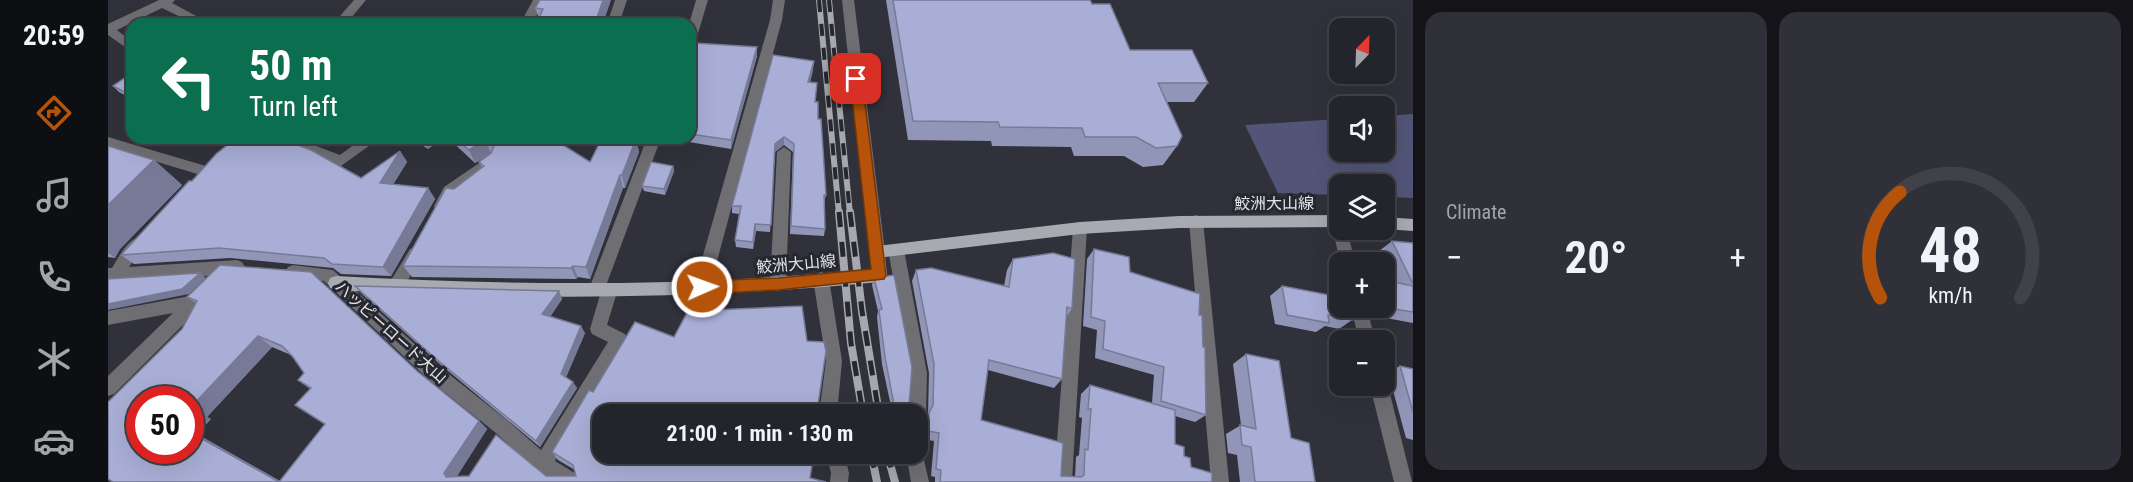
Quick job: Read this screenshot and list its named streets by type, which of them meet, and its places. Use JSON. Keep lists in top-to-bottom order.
{
  "streets": {
    "main road": ["鮫洲大山線"],
    "street": ["ハッピーロード大山"]
  },
  "crossings": [
    ["鮫洲大山線", "ハッピーロード大山"]
  ],
  "north": "top right",
  "page": {
    "tabs": "20:59",
    "tile": "Climate",
    "map_buttons": ["+", "−"],
    "turn": ["50 m", "Turn left"],
    "heat": ["−", "20°", "+"],
    "limit": "50",
    "trip": "21:00 · 1 min · 130 m",
    "gauge": ["48", "km/h"]
  }
}
